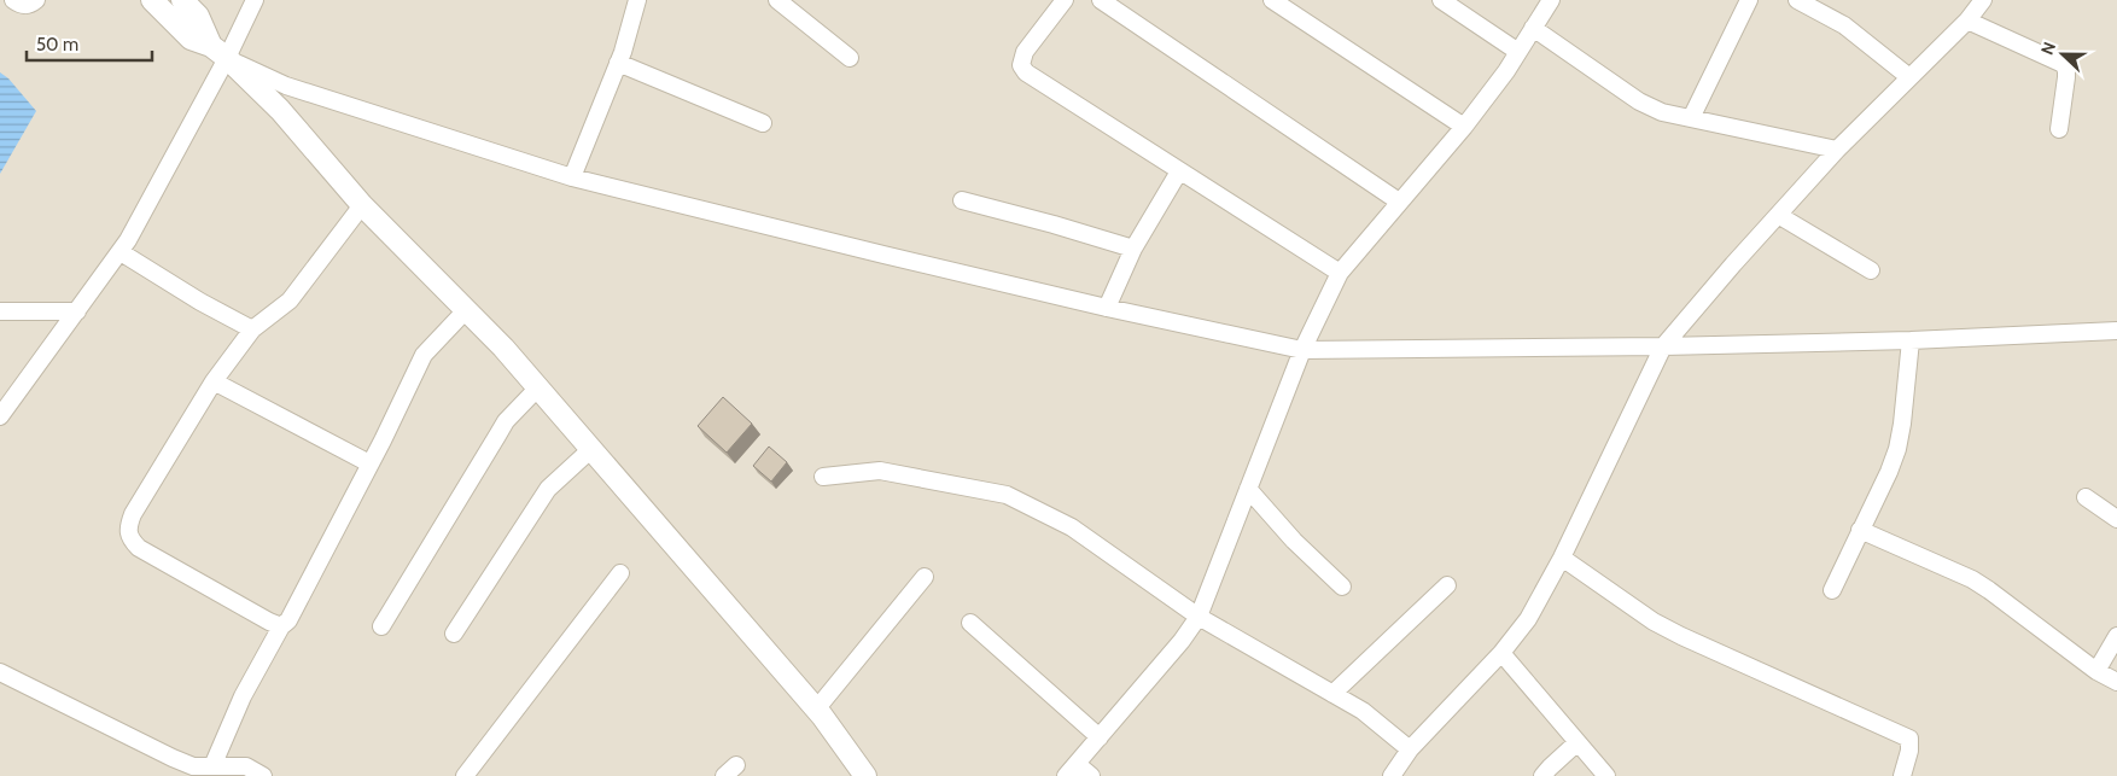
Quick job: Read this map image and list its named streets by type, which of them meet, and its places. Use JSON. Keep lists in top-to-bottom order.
{
  "scale_bar": "50 m",
  "north": "left"
}
